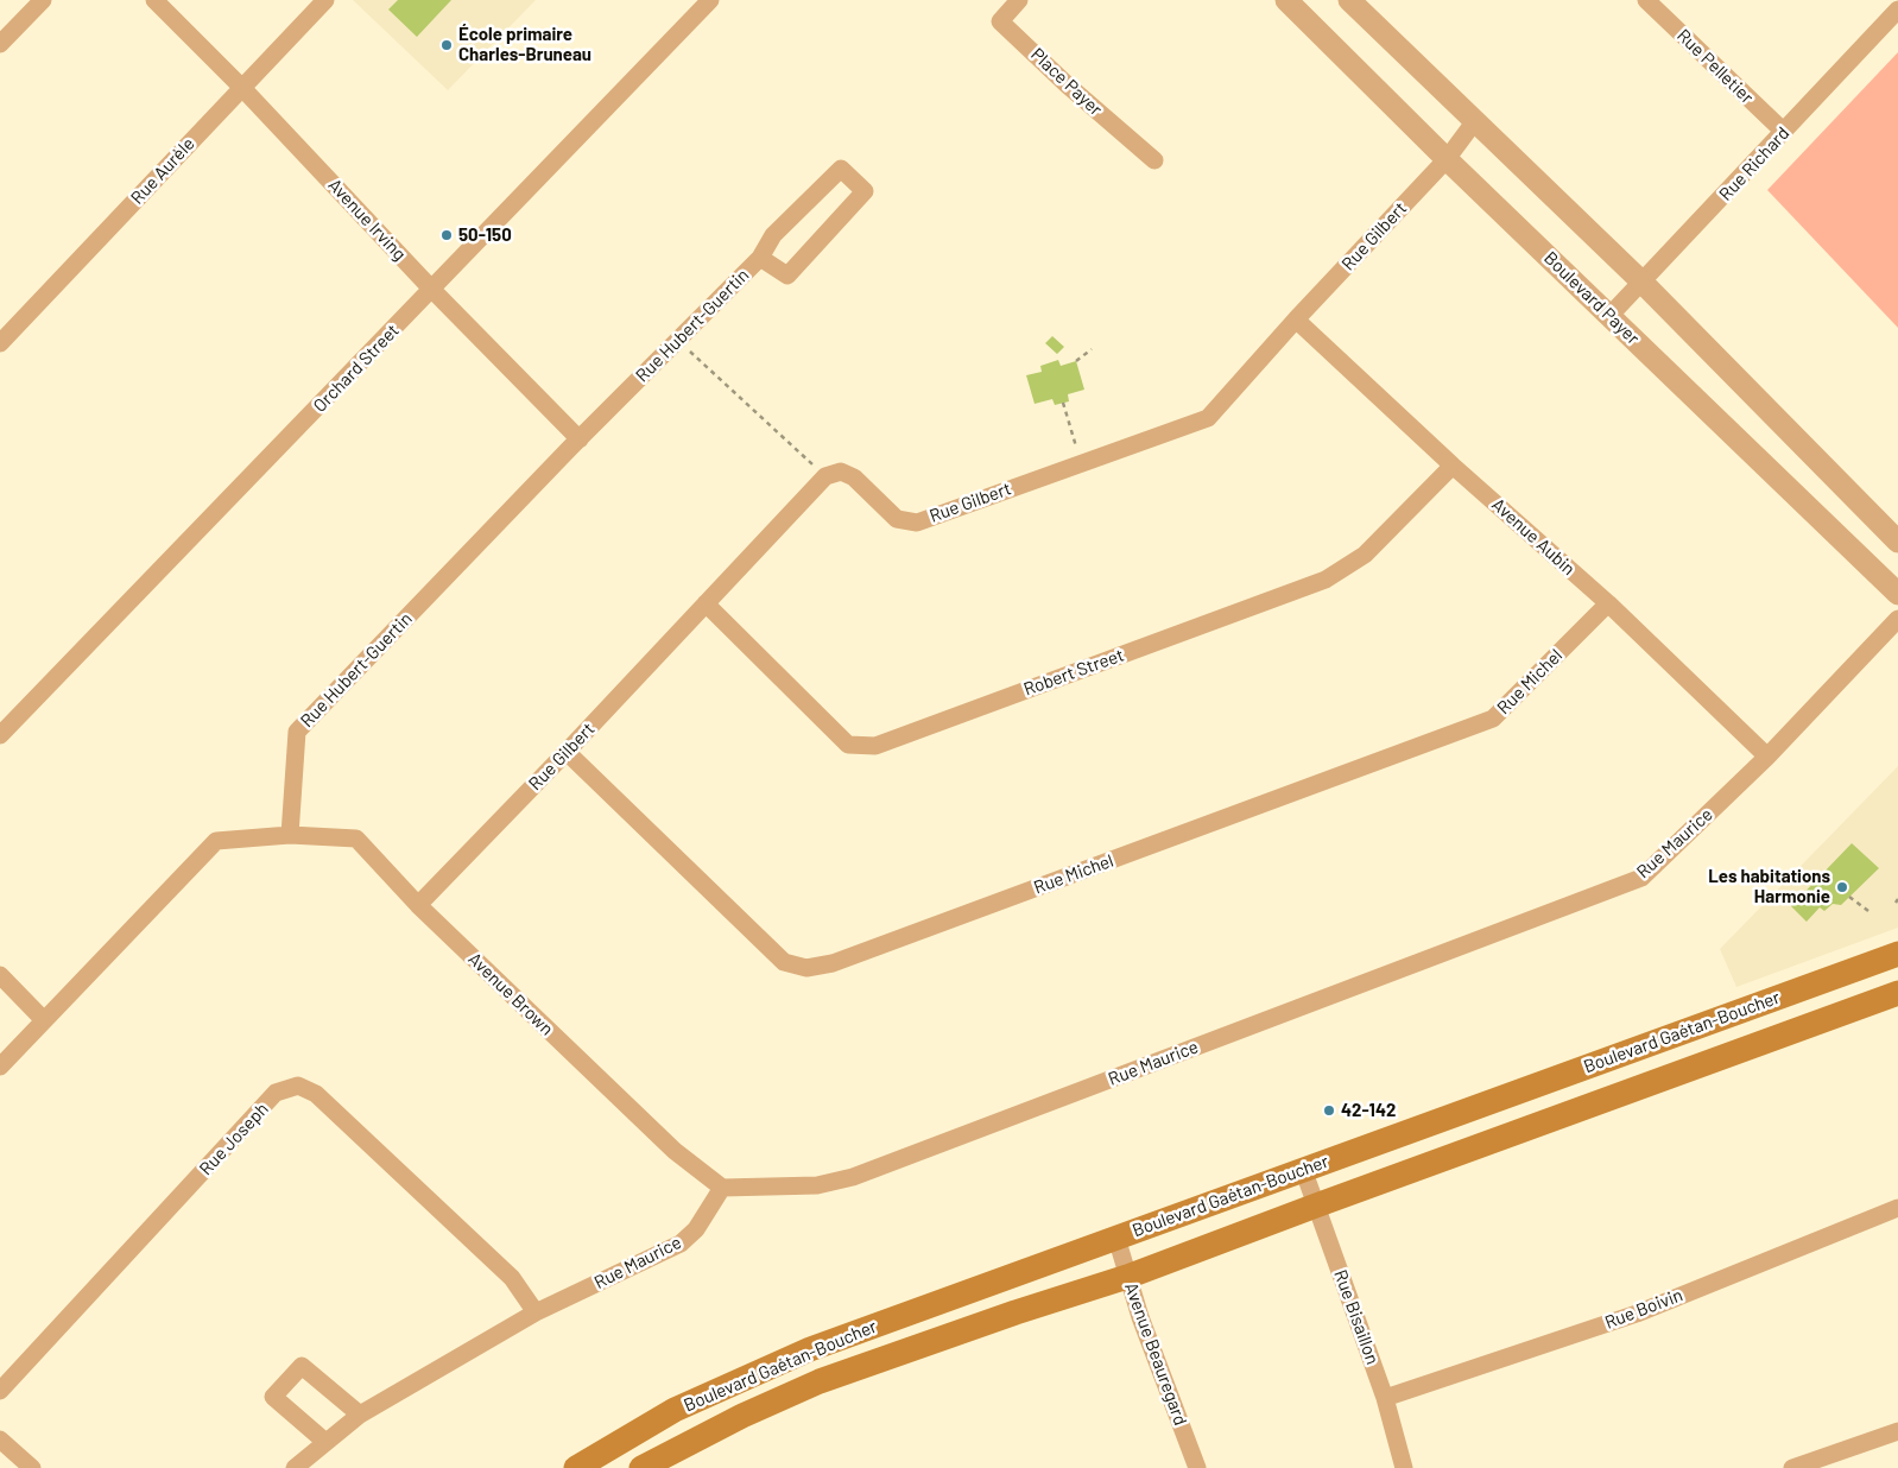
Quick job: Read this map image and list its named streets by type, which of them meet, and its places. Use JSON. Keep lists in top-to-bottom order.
{
  "streets": {
    "main road": ["Boulevard Gaétan-Boucher"],
    "street": [
      "Rue Pelletier",
      "Place Payer",
      "Rue Richard",
      "Rue Aurèle",
      "Avenue Irving",
      "Rue Gilbert",
      "Boulevard Payer",
      "Rue Hubert-Guertin",
      "Orchard Street",
      "Avenue Aubin",
      "Robert Street",
      "Rue Michel",
      "Rue Maurice",
      "Avenue Brown",
      "Rue Joseph",
      "Rue Boivin",
      "Rue Bisaillon",
      "Avenue Beauregard"
    ]
  },
  "crossings": [
    ["Rue Pelletier", "Rue Richard"],
    ["Rue Richard", "Boulevard Payer"],
    ["Rue Aurèle", "Avenue Irving"],
    ["Avenue Irving", "Rue Hubert-Guertin"],
    ["Avenue Irving", "Orchard Street"],
    ["Rue Gilbert", "Boulevard Payer"],
    ["Rue Gilbert", "Avenue Aubin"],
    ["Rue Gilbert", "Robert Street"],
    ["Rue Gilbert", "Rue Michel"],
    ["Rue Gilbert", "Avenue Brown"],
    ["Rue Hubert-Guertin", "Avenue Brown"],
    ["Avenue Aubin", "Robert Street"],
    ["Avenue Aubin", "Rue Michel"],
    ["Avenue Aubin", "Rue Maurice"],
    ["Rue Maurice", "Avenue Brown"],
    ["Rue Maurice", "Rue Joseph"],
    ["Boulevard Gaétan-Boucher", "Rue Bisaillon"],
    ["Boulevard Gaétan-Boucher", "Avenue Beauregard"],
    ["Rue Boivin", "Rue Bisaillon"]
  ],
  "places": [
    "École primaire Charles-Bruneau",
    "50-150",
    "Les habitations Harmonie",
    "42-142"
  ]
}
